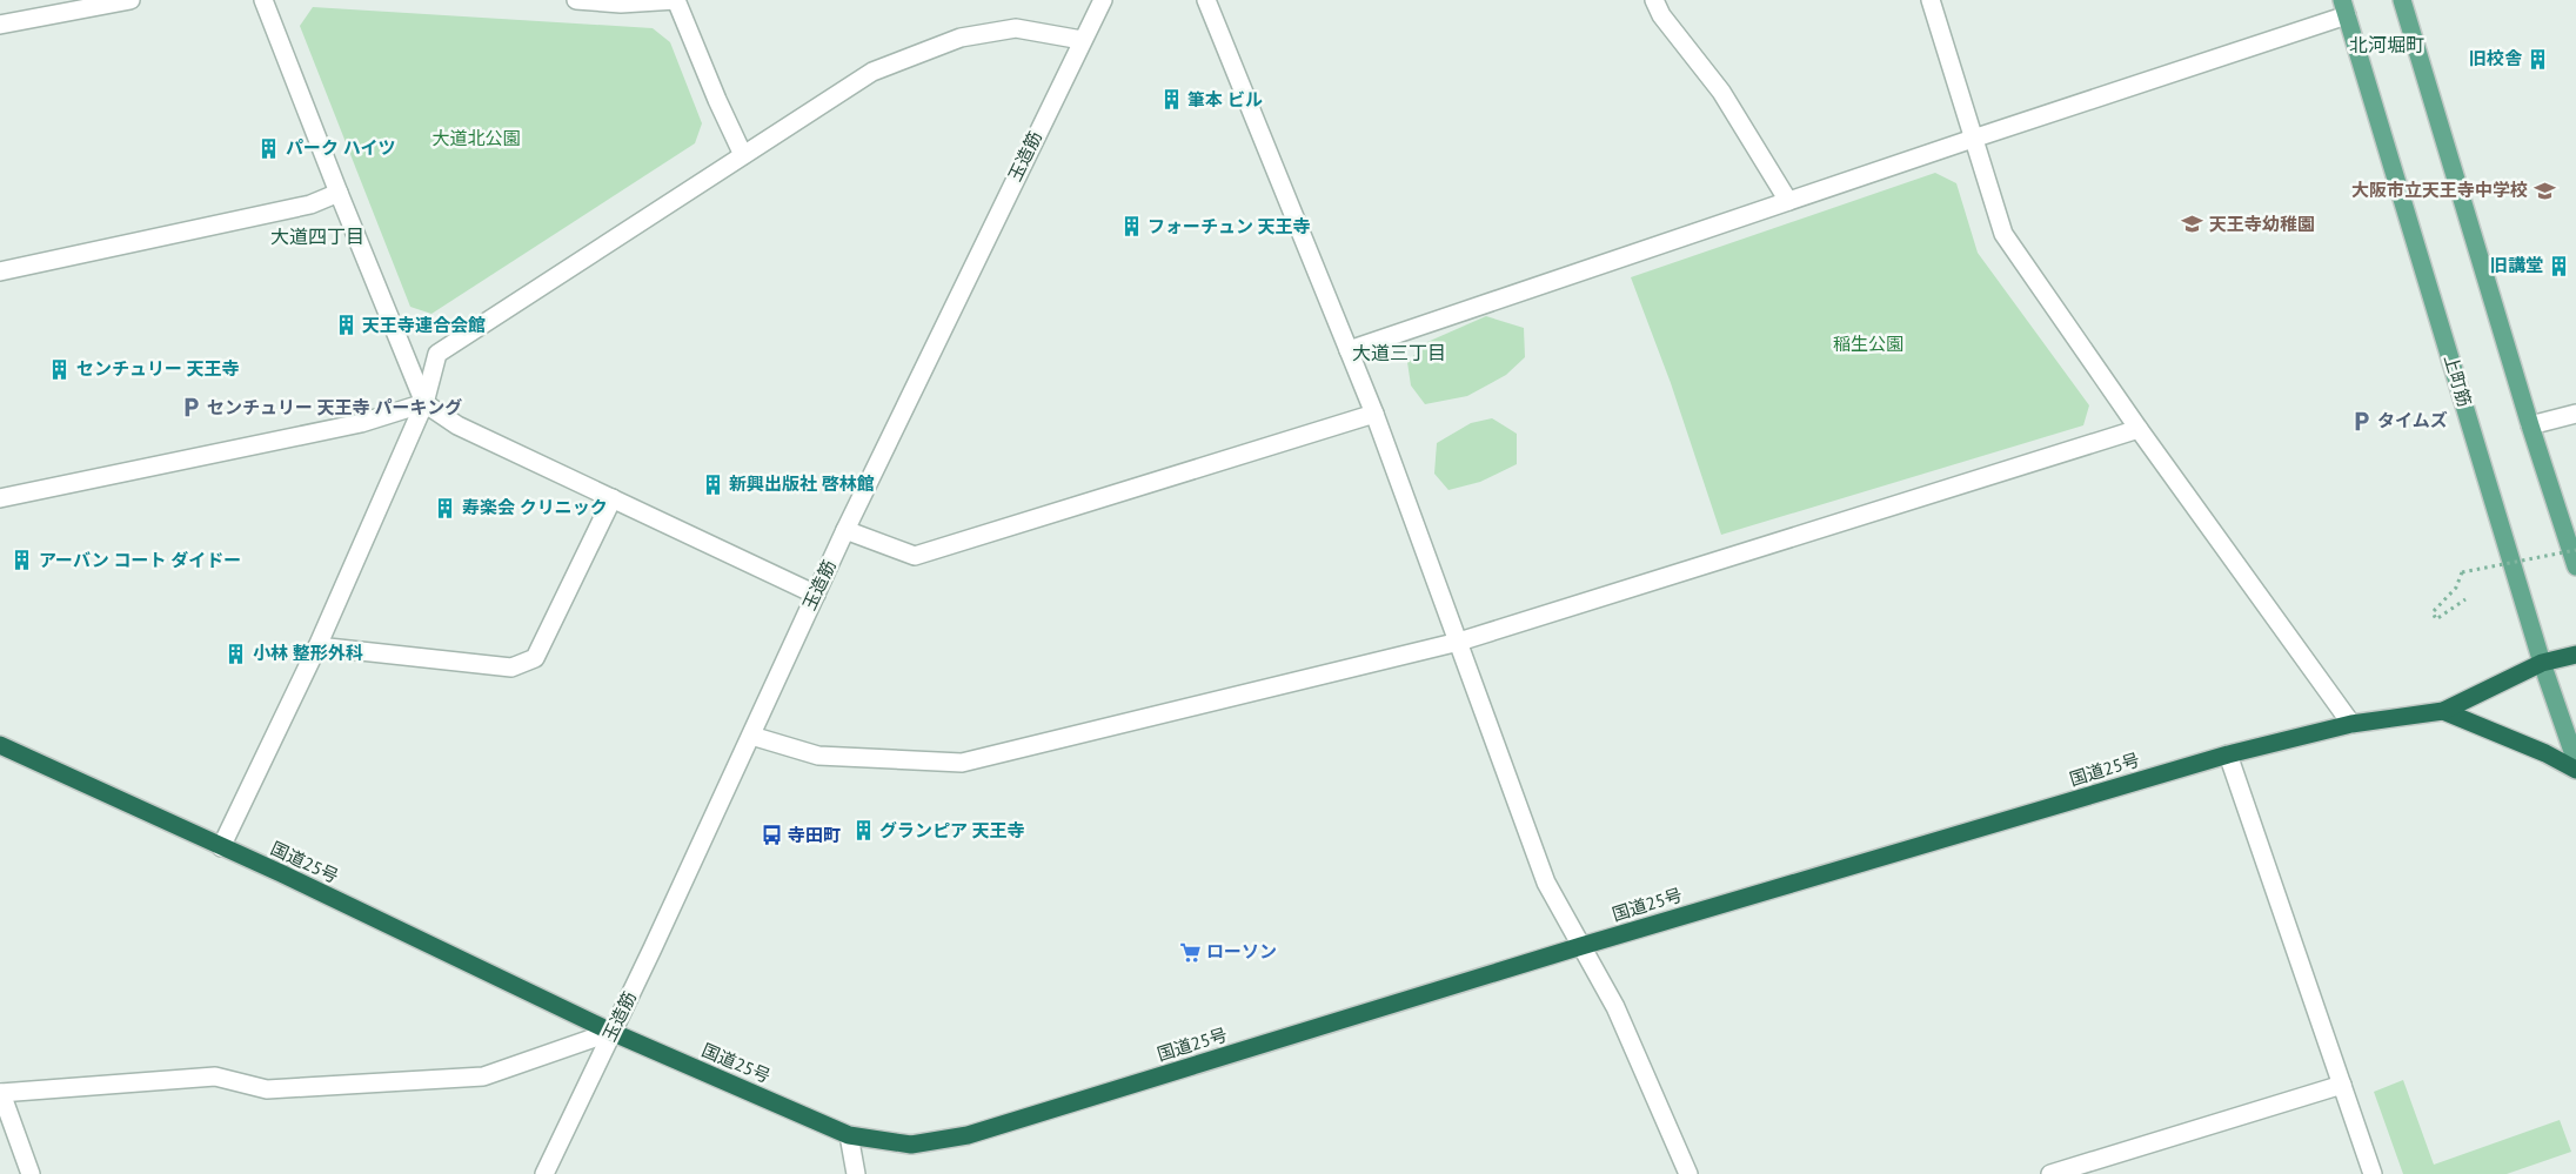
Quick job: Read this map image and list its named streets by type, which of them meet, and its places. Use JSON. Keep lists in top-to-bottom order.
{
  "streets": {
    "highway": ["国道25号"],
    "main road": ["上町筋"],
    "street": ["玉造筋"]
  },
  "crossings": [
    ["玉造筋", "国道25号"],
    ["上町筋", "国道25号"]
  ],
  "districts": ["北河堀町", "大道四丁目", "大道三丁目"],
  "parks": ["大道北公園", "稲生公園"],
  "places": {
    "building": [
      "旧校舎",
      "筆本 ビル",
      "パーク ハイツ",
      "フォーチュン 天王寺",
      "旧講堂",
      "天王寺連合会館",
      "センチュリー 天王寺",
      "新興出版社 啓林館",
      "寿楽会 クリニック",
      "アーバン コート ダイドー",
      "小林 整形外科",
      "グランピア 天王寺"
    ],
    "school or university": ["大阪市立天王寺中学校", "天王寺幼稚園"],
    "parking": ["センチュリー 天王寺 パーキング", "タイムズ"],
    "bus stop": ["寺田町"],
    "supermarket": ["ローソン"]
  }
}
